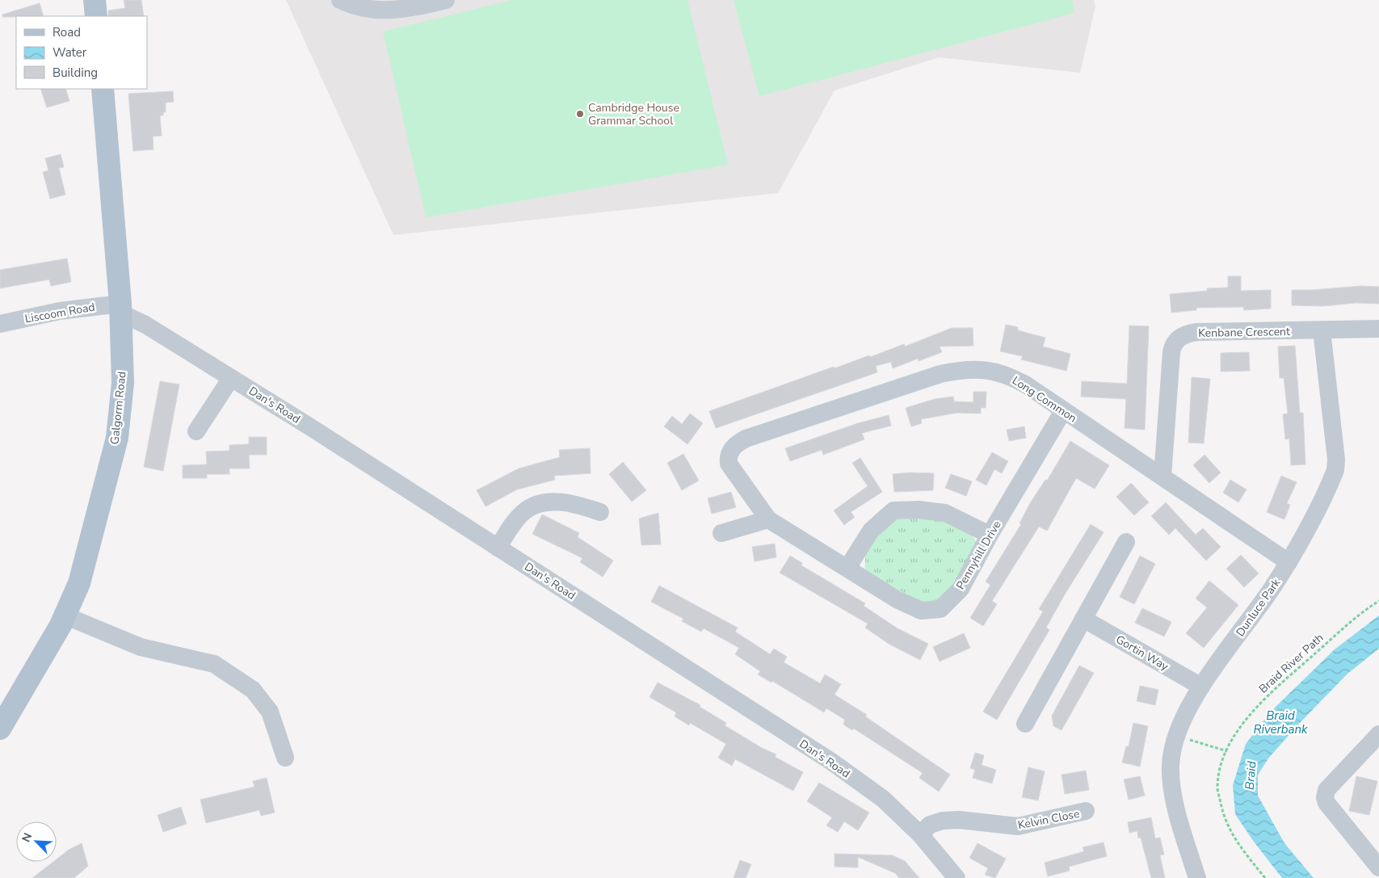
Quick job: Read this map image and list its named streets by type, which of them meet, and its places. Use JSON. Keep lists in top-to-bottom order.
{
  "streets": {
    "main road": ["Galgorm Road"],
    "street": [
      "Liscoom Road",
      "Kenbane Crescent",
      "Long Common",
      "Dan's Road",
      "Pennyhill Drive",
      "Dunluce Park",
      "Gortin Way",
      "Kelvin Close"
    ],
    "path": ["Braid River Path"]
  },
  "crossings": [
    ["Liscoom Road", "Dan's Road"],
    ["Liscoom Road", "Galgorm Road"],
    ["Kenbane Crescent", "Long Common"],
    ["Kenbane Crescent", "Dunluce Park"],
    ["Long Common", "Pennyhill Drive"],
    ["Long Common", "Dunluce Park"],
    ["Dan's Road", "Galgorm Road"],
    ["Dan's Road", "Kelvin Close"],
    ["Dunluce Park", "Gortin Way"]
  ],
  "water": ["Braid Riverbank", "Braid"],
  "places": ["Cambridge House Grammar School"],
  "legend": ["Road", "Water", "Building"],
  "north": "top left"
}
